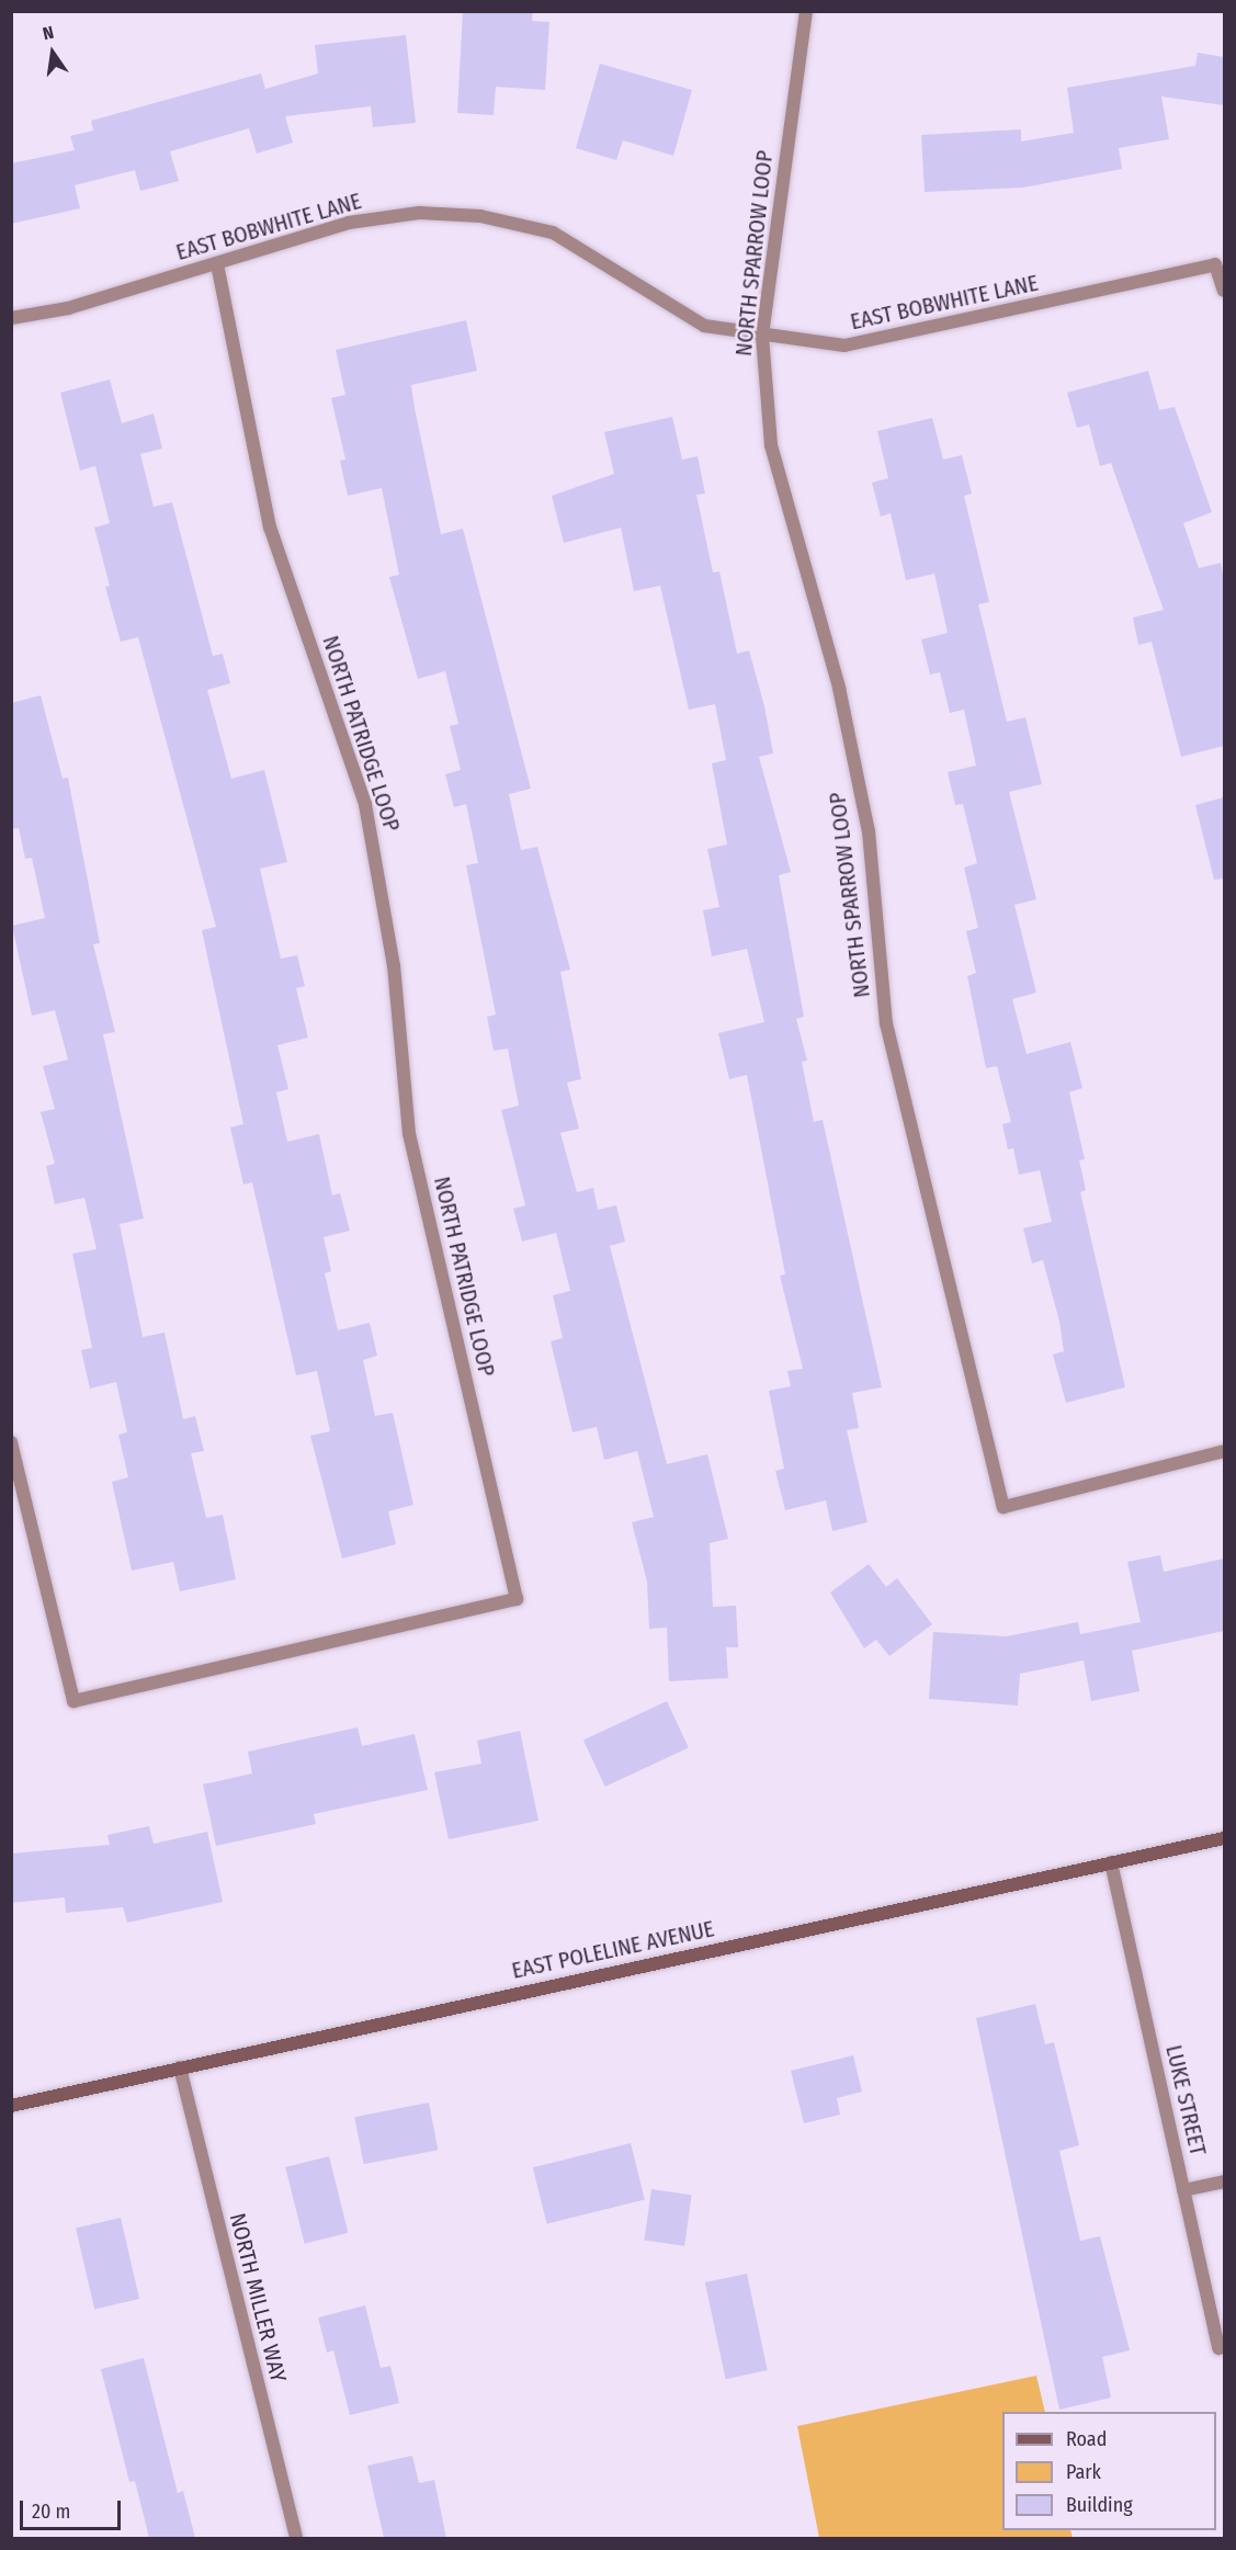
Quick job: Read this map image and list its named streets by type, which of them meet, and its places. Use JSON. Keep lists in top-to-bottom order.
{
  "streets": {
    "main road": ["EAST POLELINE AVENUE"],
    "street": [
      "EAST BOBWHITE LANE",
      "NORTH SPARROW LOOP",
      "NORTH PATRIDGE LOOP",
      "LUKE STREET",
      "NORTH MILLER WAY"
    ]
  },
  "crossings": [
    ["EAST BOBWHITE LANE", "NORTH SPARROW LOOP"],
    ["EAST BOBWHITE LANE", "NORTH PATRIDGE LOOP"],
    ["EAST POLELINE AVENUE", "LUKE STREET"],
    ["EAST POLELINE AVENUE", "NORTH MILLER WAY"]
  ],
  "legend": ["Road", "Park", "Building"],
  "scale_bar": "20 m",
  "north": "top"
}
